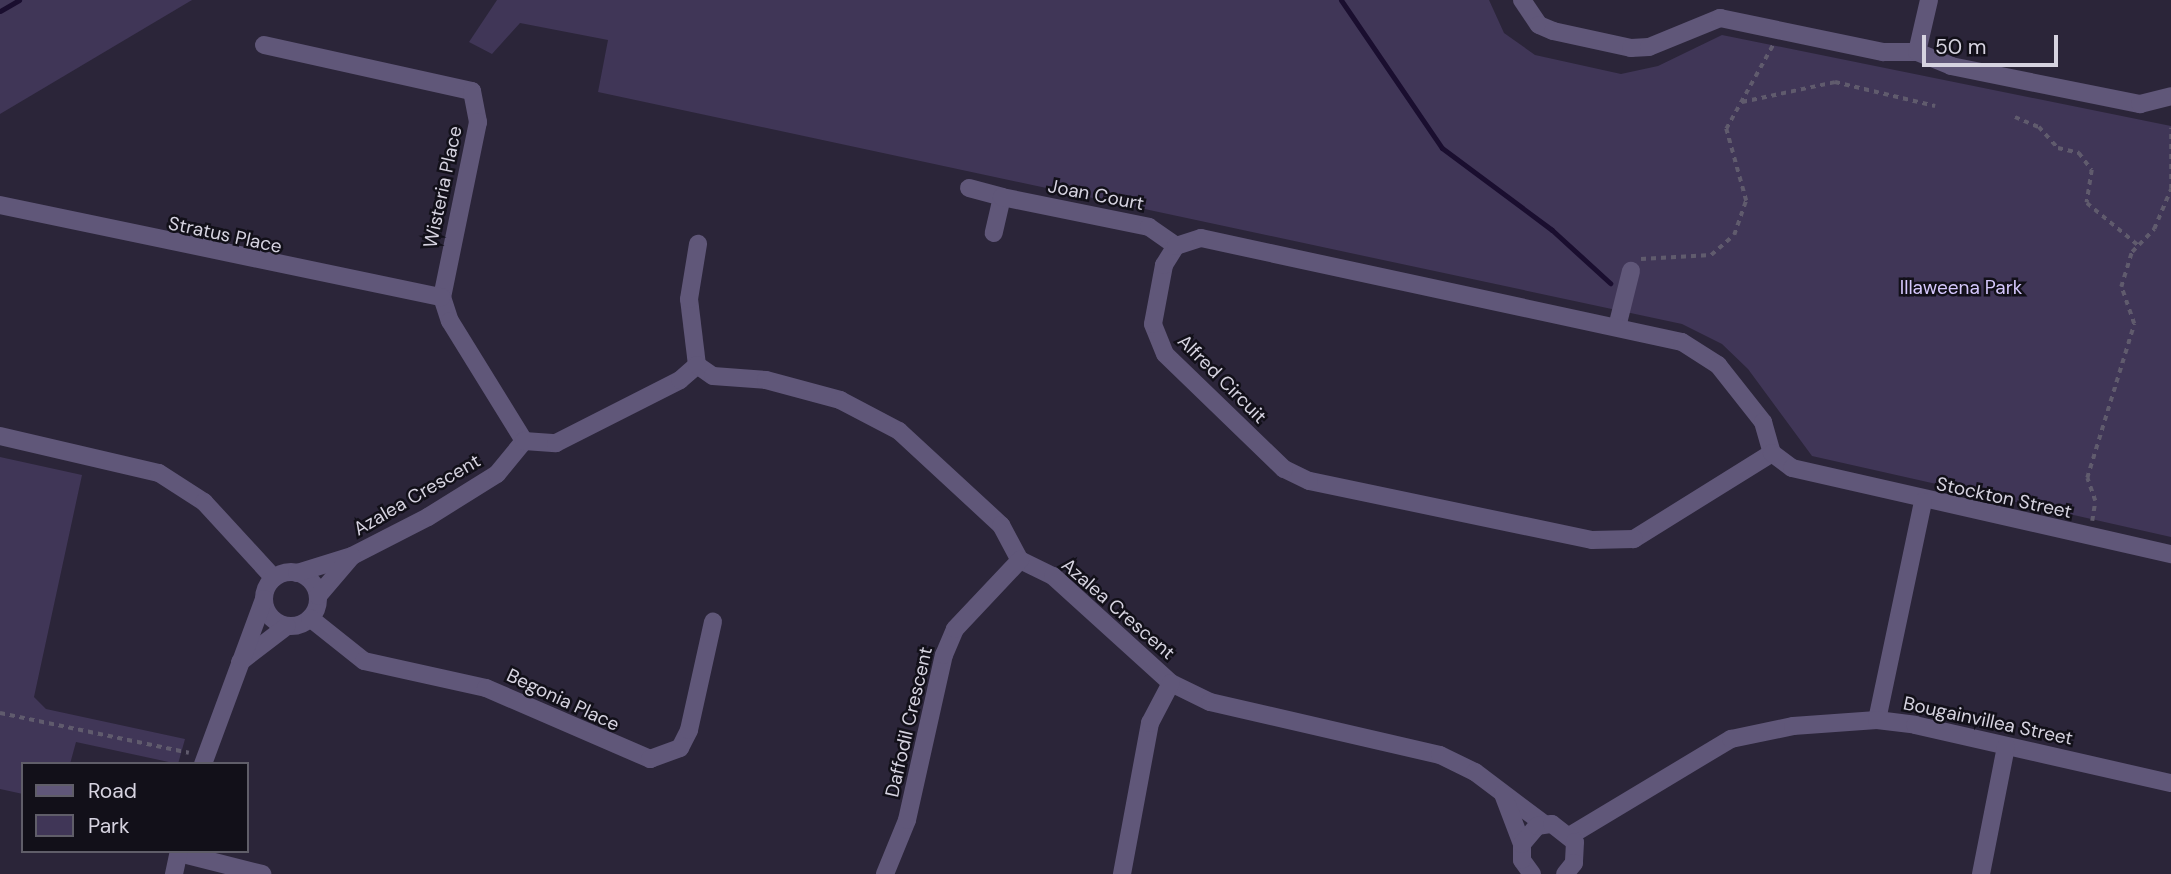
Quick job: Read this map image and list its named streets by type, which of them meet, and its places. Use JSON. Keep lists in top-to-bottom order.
{
  "streets": {
    "street": [
      "Wisteria Place",
      "Joan Court",
      "Stratus Place",
      "Alfred Circuit",
      "Azalea Crescent",
      "Stockton Street",
      "Begonia Place",
      "Bougainvillea Street",
      "Daffodil Crescent"
    ]
  },
  "crossings": [
    ["Wisteria Place", "Stratus Place"],
    ["Joan Court", "Alfred Circuit"],
    ["Azalea Crescent", "Begonia Place"],
    ["Azalea Crescent", "Bougainvillea Street"],
    ["Azalea Crescent", "Daffodil Crescent"],
    ["Stockton Street", "Bougainvillea Street"]
  ],
  "parks": ["Illaweena Park"],
  "legend": ["Road", "Park"],
  "scale_bar": "50 m"
}
